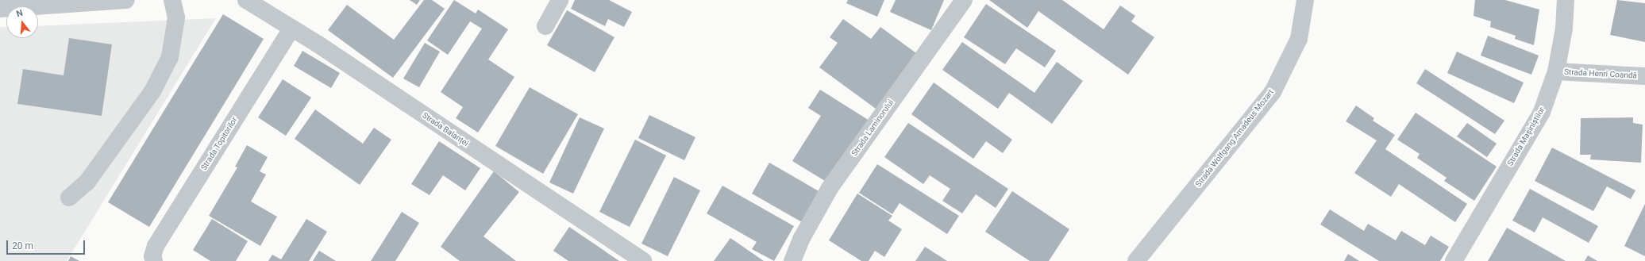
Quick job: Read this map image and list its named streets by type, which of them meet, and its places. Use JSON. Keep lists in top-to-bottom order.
{
  "streets": {
    "street": [
      "Strada Henri Coandă",
      "Strada Laminorului",
      "Strada Balanței",
      "Strada Mașiniștilor",
      "Strada Wolfgang Amadeus Mozart",
      "Strada Topitorilor"
    ]
  },
  "crossings": [
    ["Strada Henri Coandă", "Strada Mașiniștilor"],
    ["Strada Balanței", "Strada Topitorilor"]
  ],
  "scale_bar": "20 m",
  "north": "top"
}
